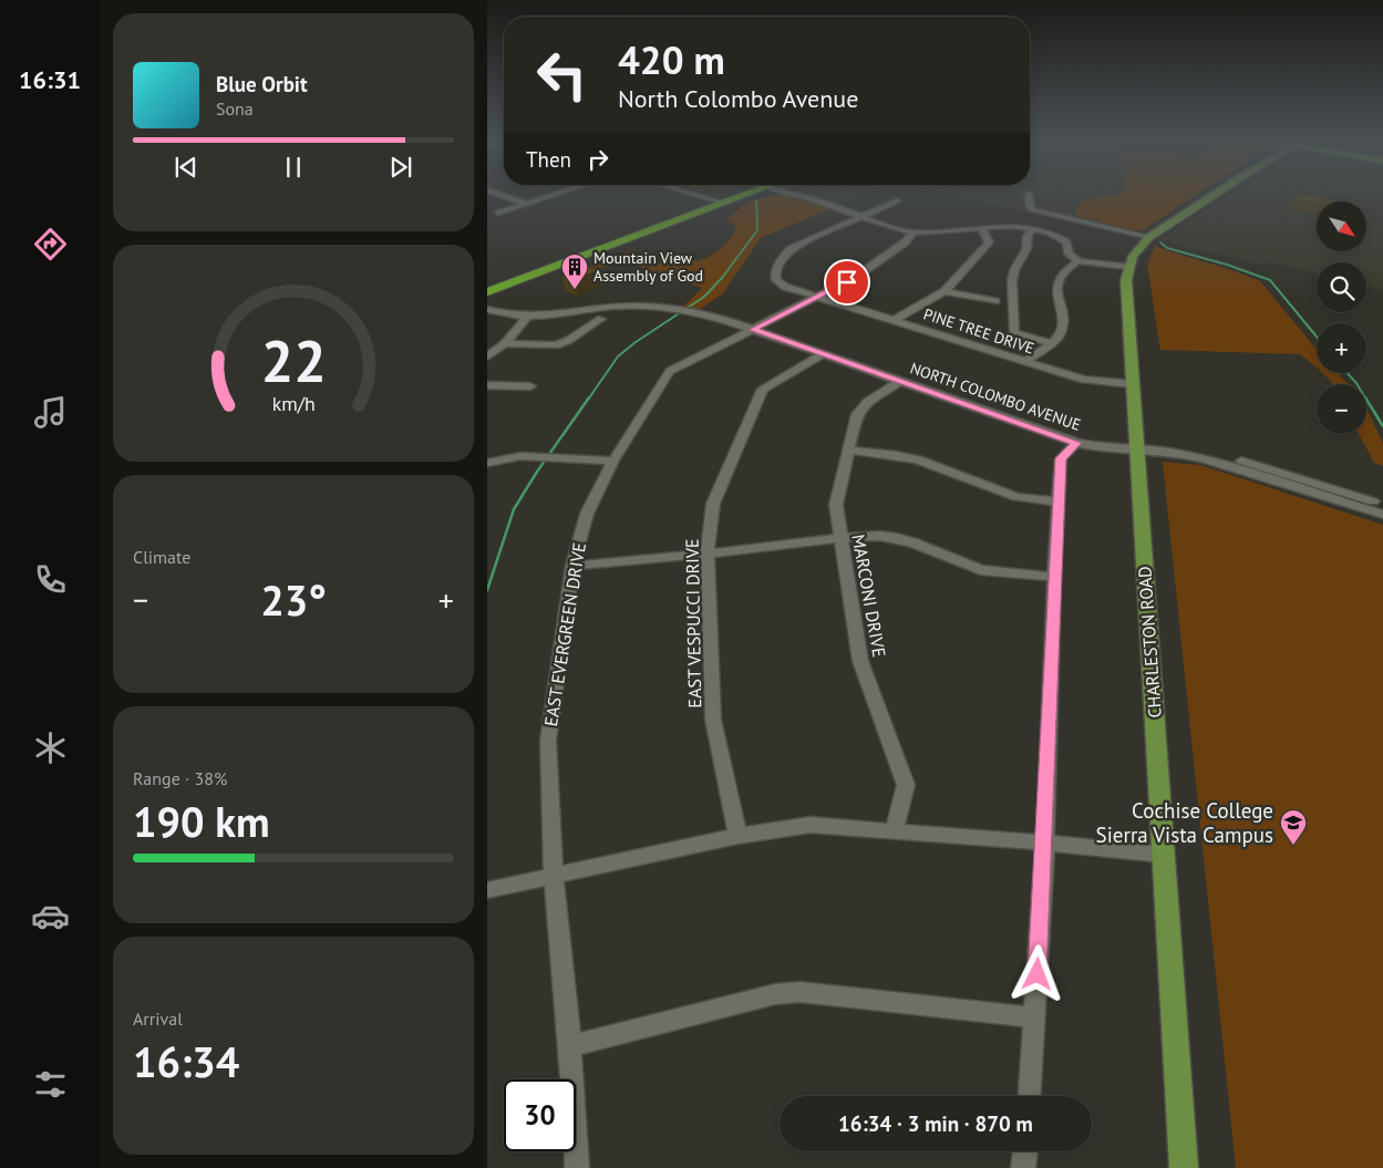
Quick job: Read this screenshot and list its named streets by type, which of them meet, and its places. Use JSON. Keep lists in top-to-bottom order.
{
  "streets": {
    "main road": ["CHARLESTON ROAD"],
    "street": [
      "PINE TREE DRIVE",
      "NORTH COLOMBO AVENUE",
      "MARCONI DRIVE",
      "EAST VESPUCCI DRIVE",
      "EAST EVERGREEN DRIVE"
    ]
  },
  "crossings": [
    ["PINE TREE DRIVE", "EAST EVERGREEN DRIVE"],
    ["PINE TREE DRIVE", "CHARLESTON ROAD"],
    ["NORTH COLOMBO AVENUE", "MARCONI DRIVE"],
    ["NORTH COLOMBO AVENUE", "EAST VESPUCCI DRIVE"],
    ["NORTH COLOMBO AVENUE", "EAST EVERGREEN DRIVE"],
    ["NORTH COLOMBO AVENUE", "CHARLESTON ROAD"]
  ],
  "places": {
    "building": ["Mountain View Assembly of God"],
    "school or university": ["Cochise College Sierra Vista Campus"]
  },
  "north": "bottom right",
  "page": {
    "tabs": "16:31",
    "turn": ["420 m", "North Colombo Avenue"],
    "song": ["Blue Orbit", "Sona"],
    "then": "Then",
    "map_buttons": ["+", "−"],
    "tile": [
      "Climate",
      ["Range · 38%", "190 km"],
      ["Arrival", "16:34"]
    ],
    "heat": ["−", "23°", "+"],
    "limit": "30",
    "trip": "16:34 · 3 min · 870 m",
    "gauge": ["22", "km/h"]
  }
}
